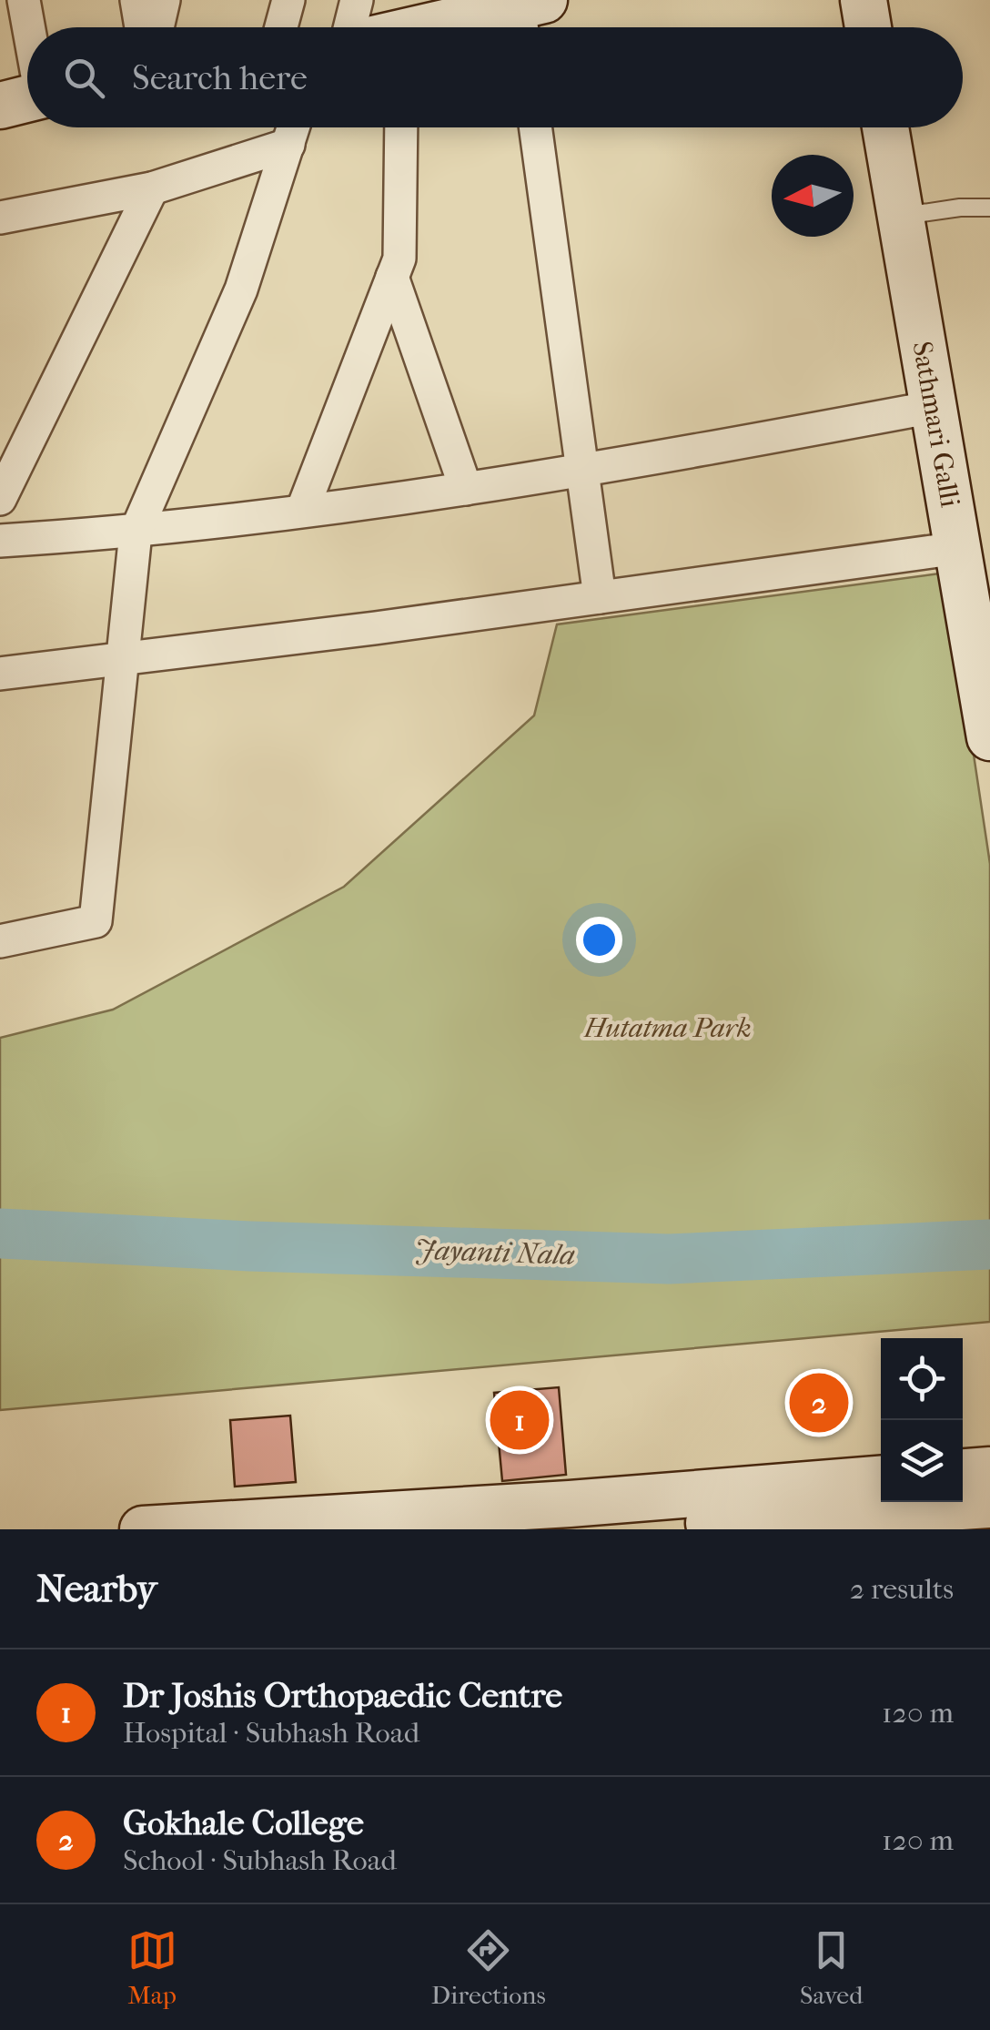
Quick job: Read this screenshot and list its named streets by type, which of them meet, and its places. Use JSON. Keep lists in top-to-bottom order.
{
  "streets": {
    "main road": ["Sathmari Galli"]
  },
  "water": ["Jayanti Nala"],
  "parks": ["Hutatma Park"],
  "north": "left",
  "page": {
    "search": "Search here",
    "pins": ["2", "1"],
    "heading": ["Nearby", "2 results"],
    "list": [
      {
        "mark": "1",
        "name": "Dr Joshis Orthopaedic Centre",
        "note": "Hospital · Subhash Road",
        "value": "120 m"
      },
      {
        "mark": "2",
        "name": "Gokhale College",
        "note": "School · Subhash Road",
        "value": "120 m"
      }
    ],
    "nav": ["Map", "Directions", "Saved"]
  }
}
